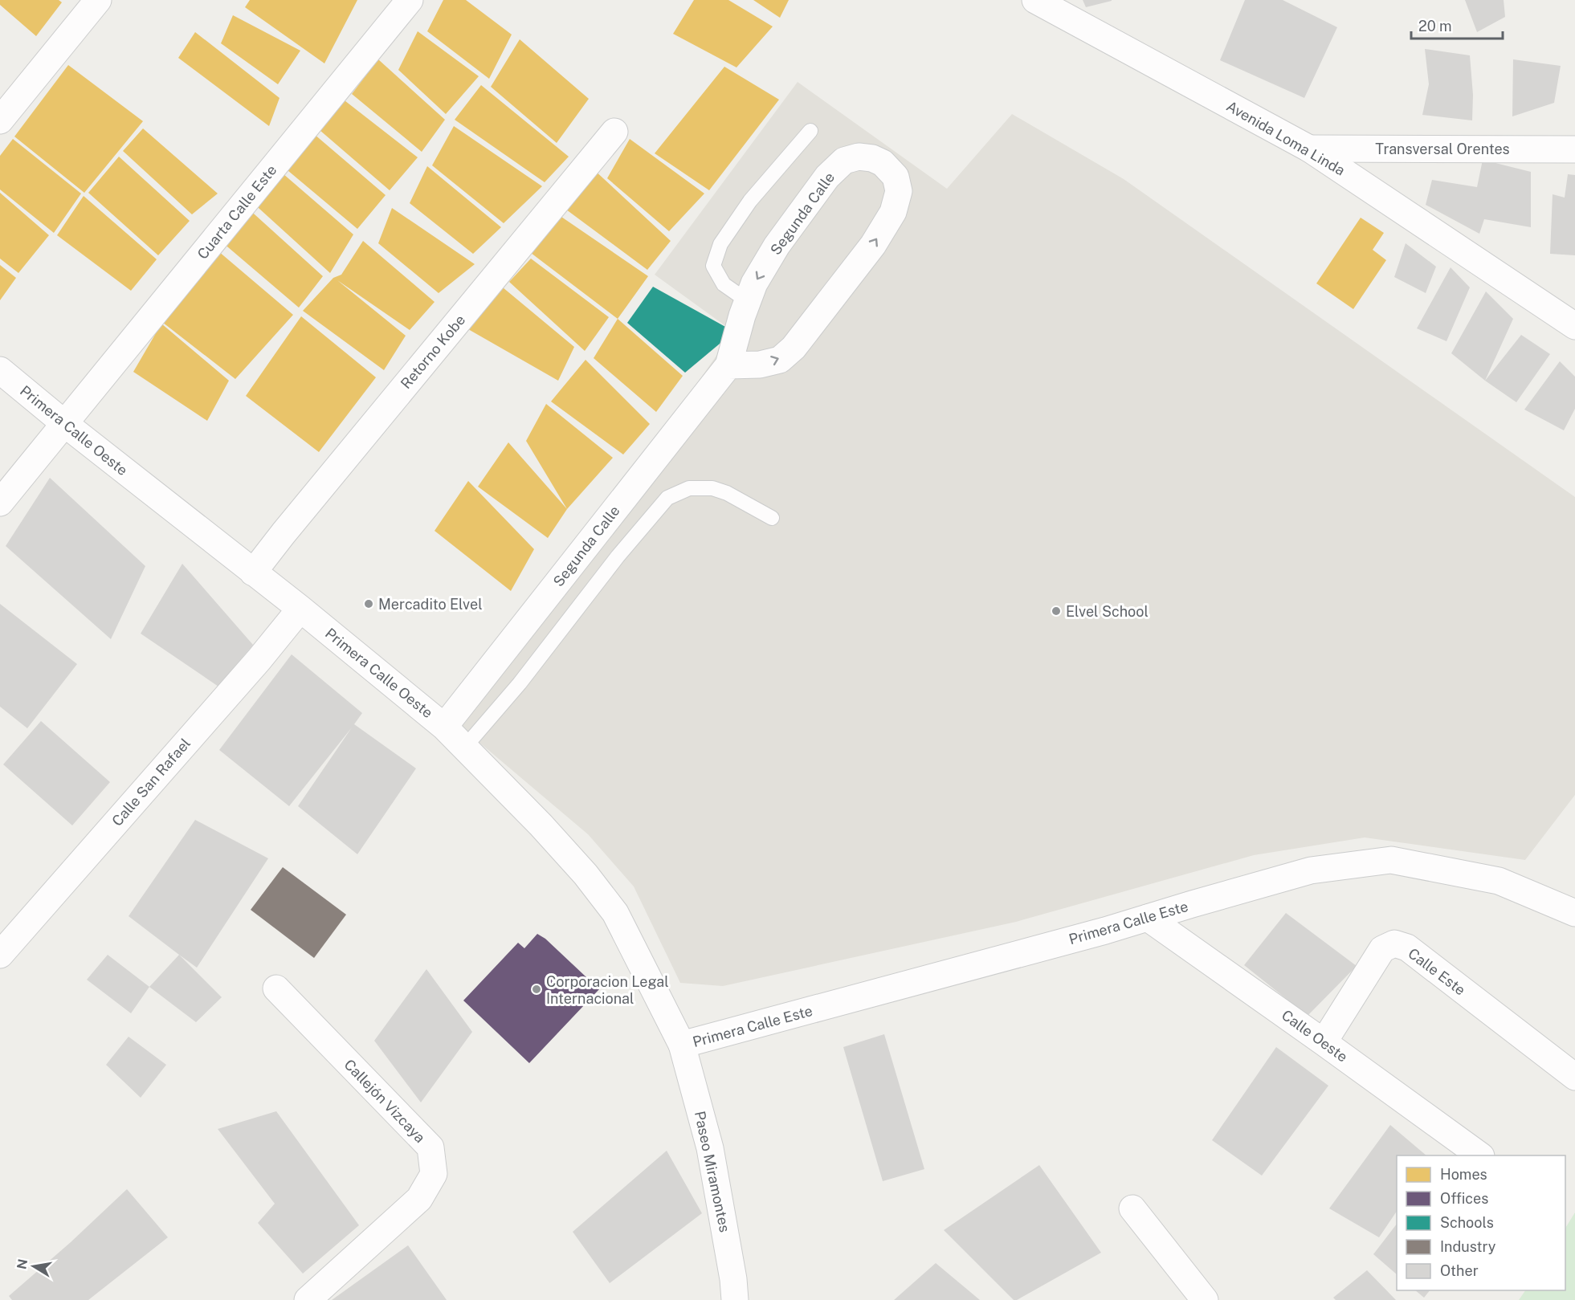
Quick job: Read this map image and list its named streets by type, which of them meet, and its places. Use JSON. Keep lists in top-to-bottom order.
{
  "streets": {
    "street": [
      "Avenida Loma Linda",
      "Transversal Orentes",
      "Cuarta Calle Este",
      "Segunda Calle",
      "Retorno Kobe",
      "Primera Calle Oeste",
      "Calle San Rafael",
      "Primera Calle Este",
      "Calle Este",
      "Calle Oeste",
      "Callejón Vizcaya",
      "Paseo Miramontes"
    ]
  },
  "crossings": [
    ["Avenida Loma Linda", "Transversal Orentes"],
    ["Cuarta Calle Este", "Primera Calle Oeste"],
    ["Segunda Calle", "Primera Calle Oeste"],
    ["Retorno Kobe", "Primera Calle Oeste"],
    ["Primera Calle Oeste", "Calle San Rafael"],
    ["Primera Calle Oeste", "Primera Calle Este"],
    ["Primera Calle Oeste", "Paseo Miramontes"],
    ["Primera Calle Este", "Calle Oeste"],
    ["Primera Calle Este", "Paseo Miramontes"],
    ["Calle Este", "Calle Oeste"]
  ],
  "places": ["Mercadito Elvel", "Elvel School", "Corporacion Legal Internacional"],
  "legend": [
    "Homes",
    "Offices",
    "Schools",
    "Industry",
    "Other"
  ],
  "scale_bar": "20 m",
  "north": "left"
}
